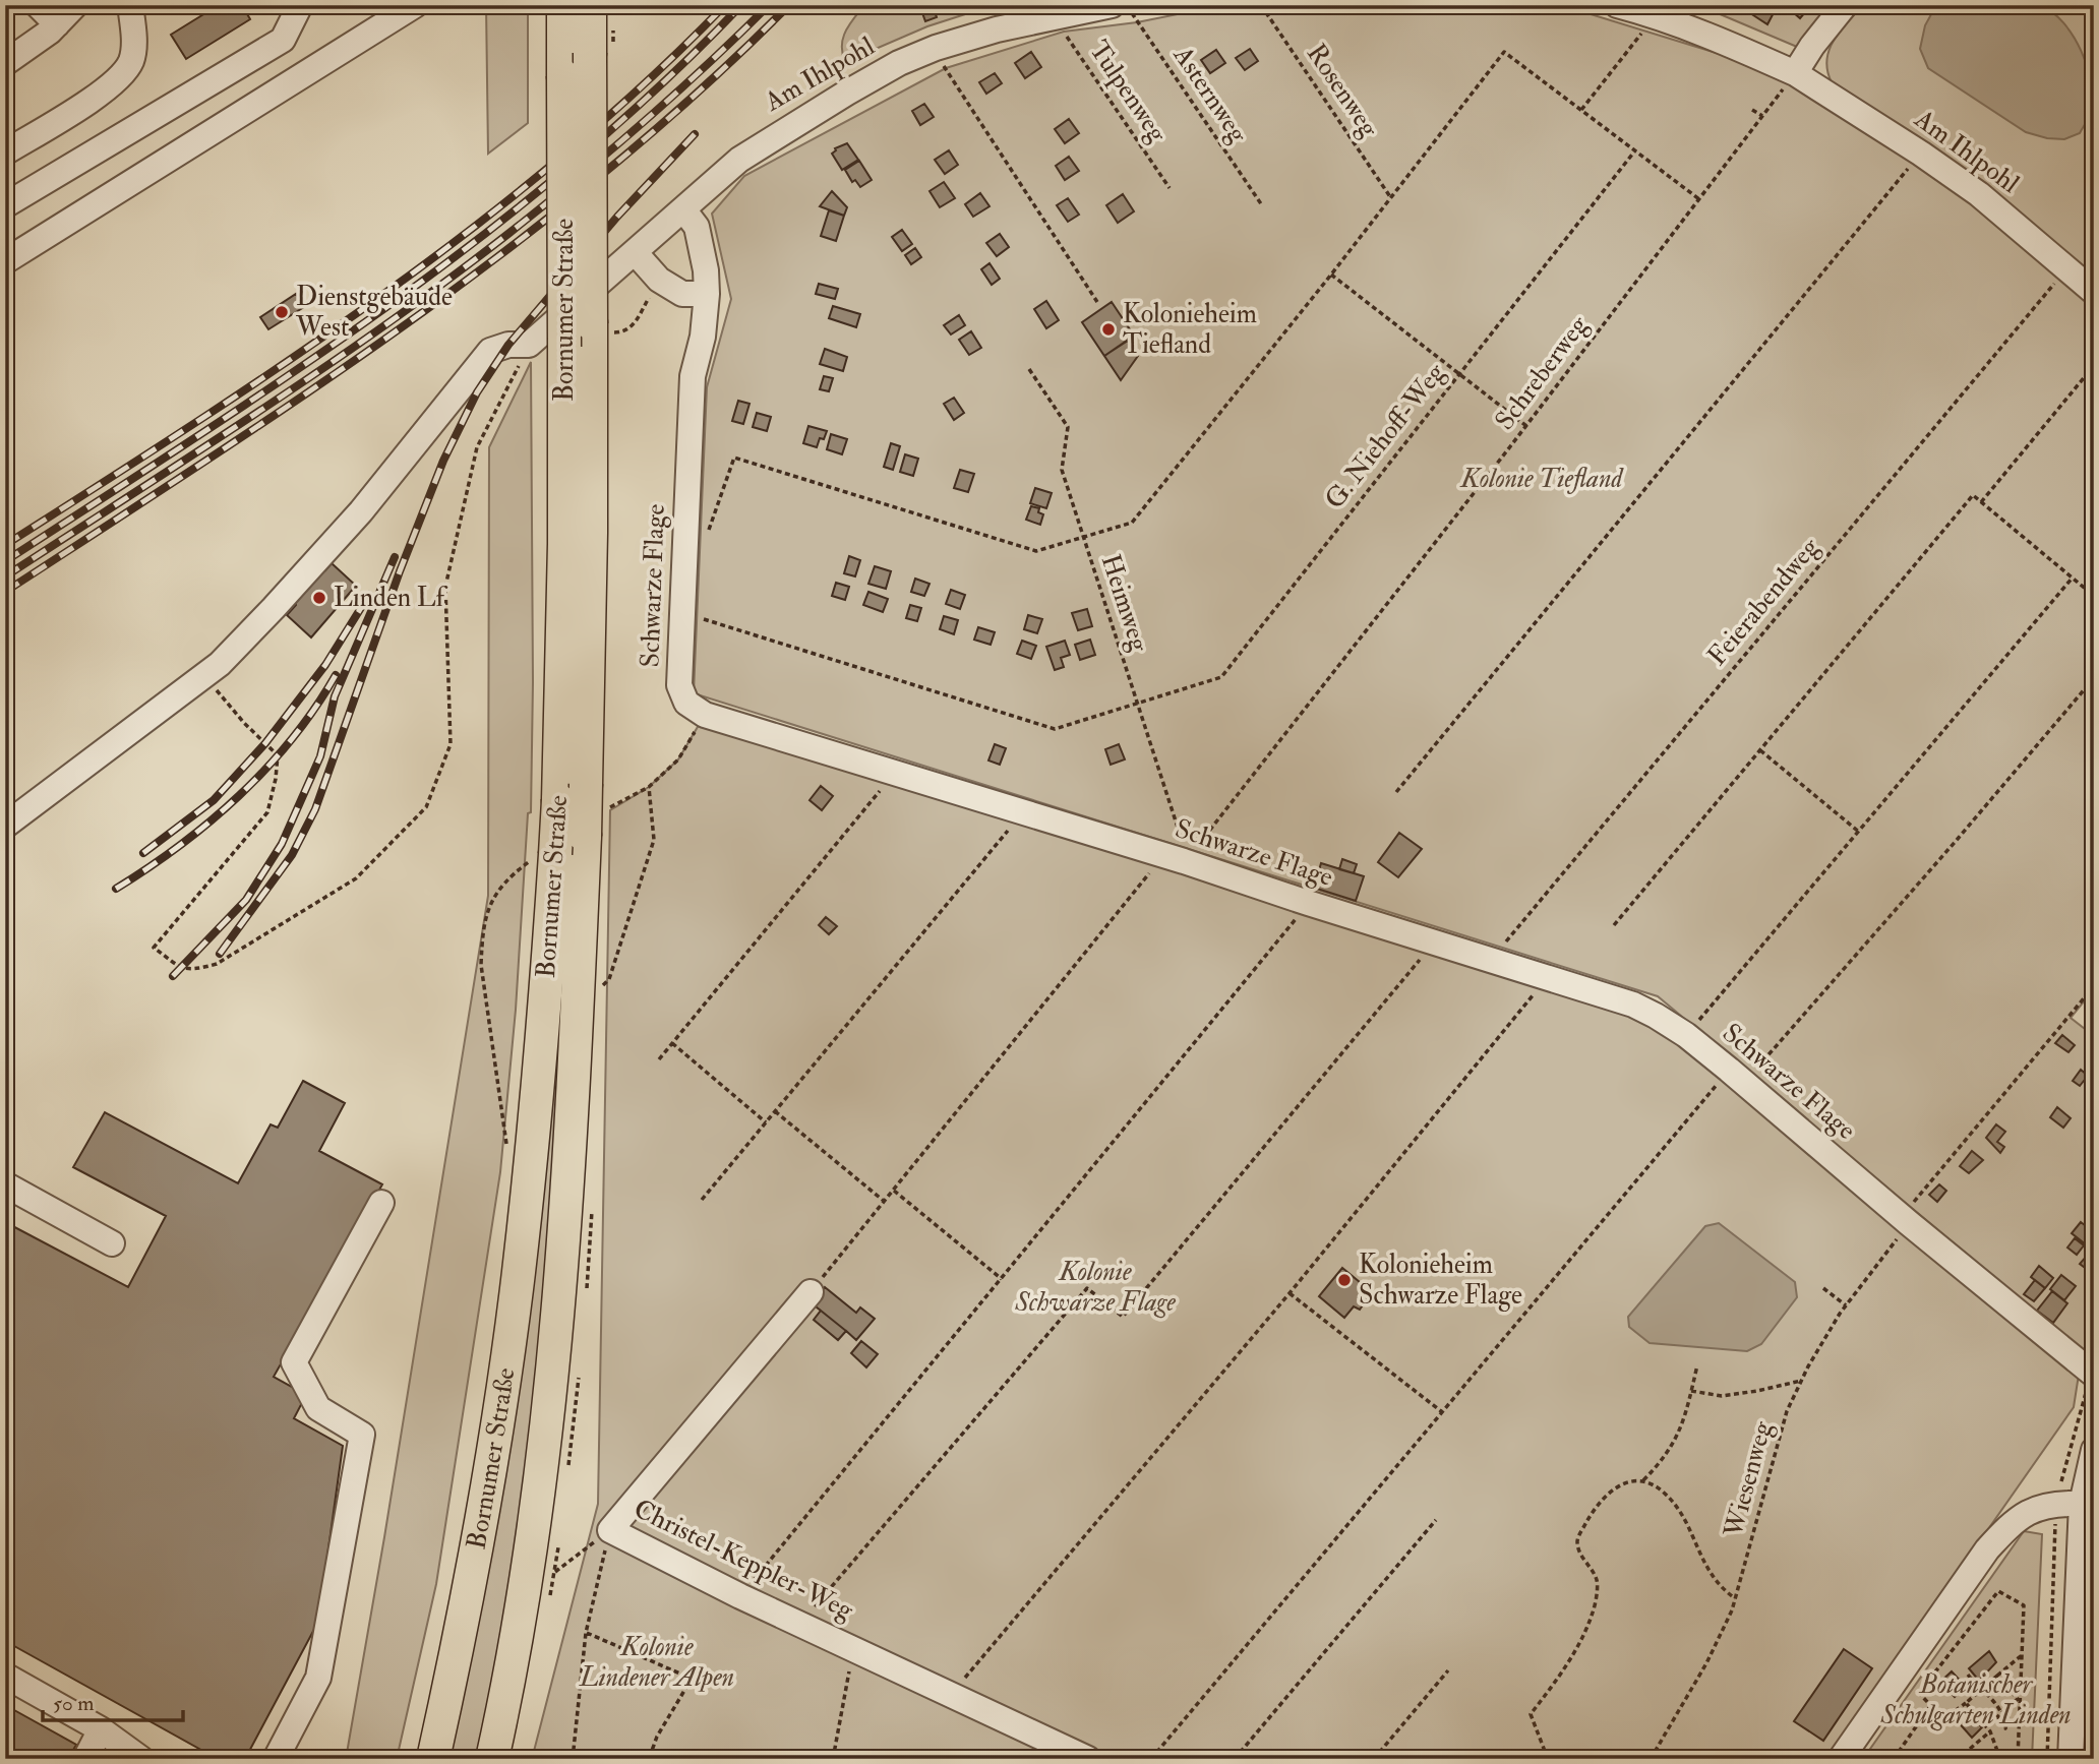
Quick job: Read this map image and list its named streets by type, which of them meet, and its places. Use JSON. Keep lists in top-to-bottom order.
{
  "streets": {
    "main road": ["Bornumer Straße"],
    "street": ["Am Ihlpohl", "Schwarze Flage", "Christel-Keppler-Weg"],
    "path": [
      "Rosenweg",
      "Tulpenweg",
      "Asternweg",
      "Schreberweg",
      "G. Niehoff-Weg",
      "Feierabendweg",
      "Heimweg",
      "Wiesenweg"
    ]
  },
  "crossings": [
    ["Am Ihlpohl", "Tulpenweg"],
    ["Am Ihlpohl", "Schreberweg"],
    ["Am Ihlpohl", "Schwarze Flage"],
    ["Am Ihlpohl", "Feierabendweg"],
    ["Schreberweg", "Schwarze Flage"],
    ["Schreberweg", "Heimweg"],
    ["Schreberweg", "Christel-Keppler-Weg"],
    ["G. Niehoff-Weg", "Heimweg"],
    ["Schwarze Flage", "Feierabendweg"],
    ["Schwarze Flage", "Heimweg"],
    ["Schwarze Flage", "Wiesenweg"]
  ],
  "parks": [
    "Kolonie Tiefland",
    "Kolonie Schwarze Flage",
    "Kolonie Lindener Alpen",
    "Botanischer Schulgarten Linden"
  ],
  "places": [
    "Dienstgebäude West",
    "Kolonieheim Tiefland",
    "Linden Lf",
    "Kolonieheim Schwarze Flage"
  ],
  "scale_bar": "50 m"
}
